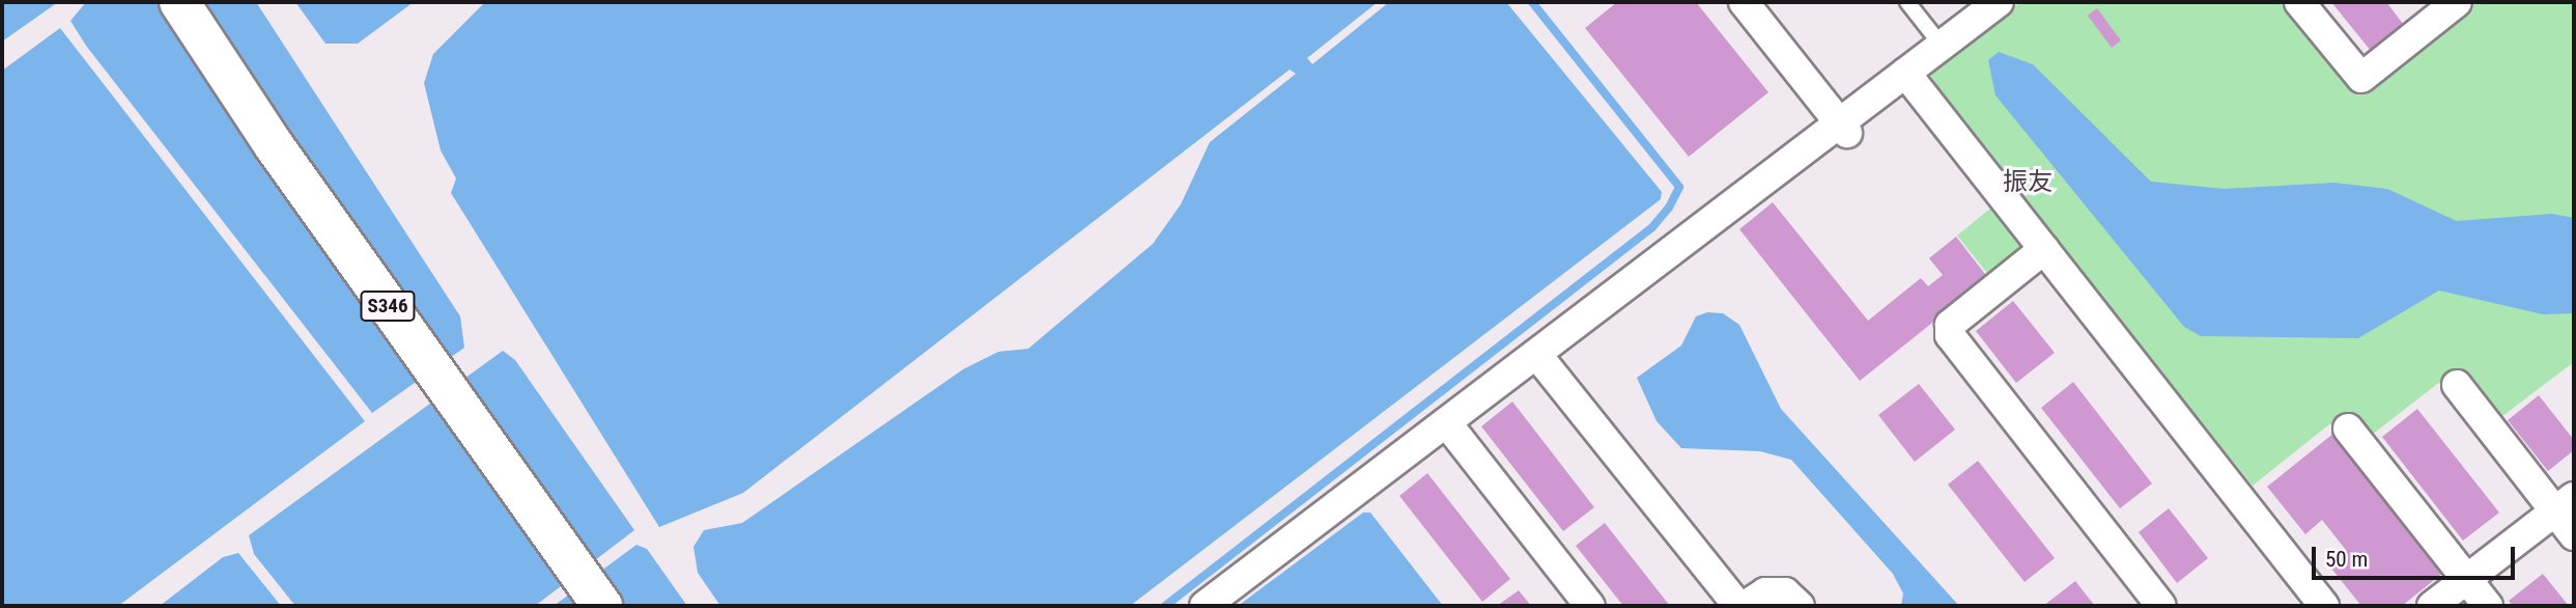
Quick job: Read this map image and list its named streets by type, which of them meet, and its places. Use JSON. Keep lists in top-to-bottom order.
{
  "streets": {
    "main road": ["S346"]
  },
  "districts": ["振友"],
  "scale_bar": "50 m"
}
